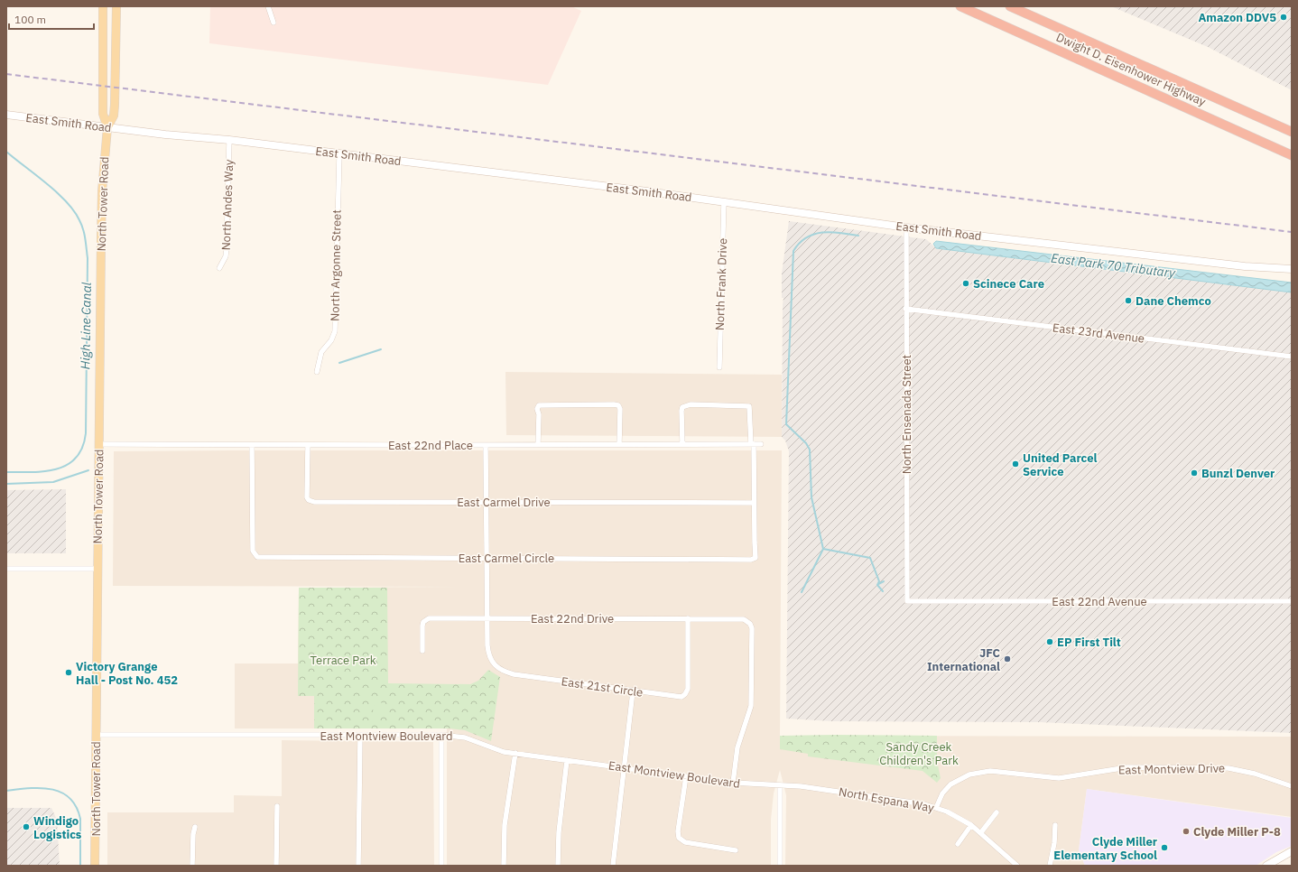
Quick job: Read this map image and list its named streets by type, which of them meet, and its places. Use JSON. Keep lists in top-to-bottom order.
{
  "streets": {
    "highway": ["Dwight D. Eisenhower Highway"],
    "main road": ["North Tower Road"],
    "street": [
      "East Smith Road",
      "North Andes Way",
      "North Argonne Street",
      "North Frank Drive",
      "East 23rd Avenue",
      "North Ensenada Street",
      "East 22nd Place",
      "East Carmel Drive",
      "East Carmel Circle",
      "East 22nd Avenue",
      "East 22nd Drive",
      "East 21st Circle",
      "East Montview Boulevard",
      "East Montview Drive",
      "North Espana Way"
    ]
  },
  "crossings": [
    ["East Smith Road", "North Tower Road"],
    ["East Smith Road", "North Andes Way"],
    ["East Smith Road", "North Argonne Street"],
    ["East Smith Road", "North Frank Drive"],
    ["East Smith Road", "North Ensenada Street"],
    ["North Tower Road", "East 22nd Place"],
    ["North Tower Road", "East Montview Boulevard"],
    ["East 23rd Avenue", "North Ensenada Street"],
    ["North Ensenada Street", "East 22nd Avenue"],
    ["East 22nd Place", "East Carmel Drive"],
    ["East 22nd Place", "East Carmel Circle"],
    ["East 22nd Place", "East 21st Circle"],
    ["East Carmel Drive", "East Carmel Circle"],
    ["East Carmel Drive", "East 21st Circle"],
    ["East Carmel Circle", "East 21st Circle"],
    ["East 22nd Drive", "East 21st Circle"],
    ["East 22nd Drive", "East Montview Boulevard"],
    ["East Montview Boulevard", "North Espana Way"],
    ["East Montview Drive", "North Espana Way"]
  ],
  "water": ["East Park 70 Tributary", "High Line Canal"],
  "parks": ["Terrace Park", "Sandy Creek Children's Park"],
  "places": [
    "Amazon DDV5",
    "Scinece Care",
    "Dane Chemco",
    "United Parcel Service",
    "Bunzl Denver",
    "EP First Tilt",
    "JFC International",
    "Victory Grange Hall - Post No. 452",
    "Windigo Logistics",
    "Clyde Miller P-8",
    "Clyde Miller Elementary School"
  ],
  "scale_bar": "100 m"
}
